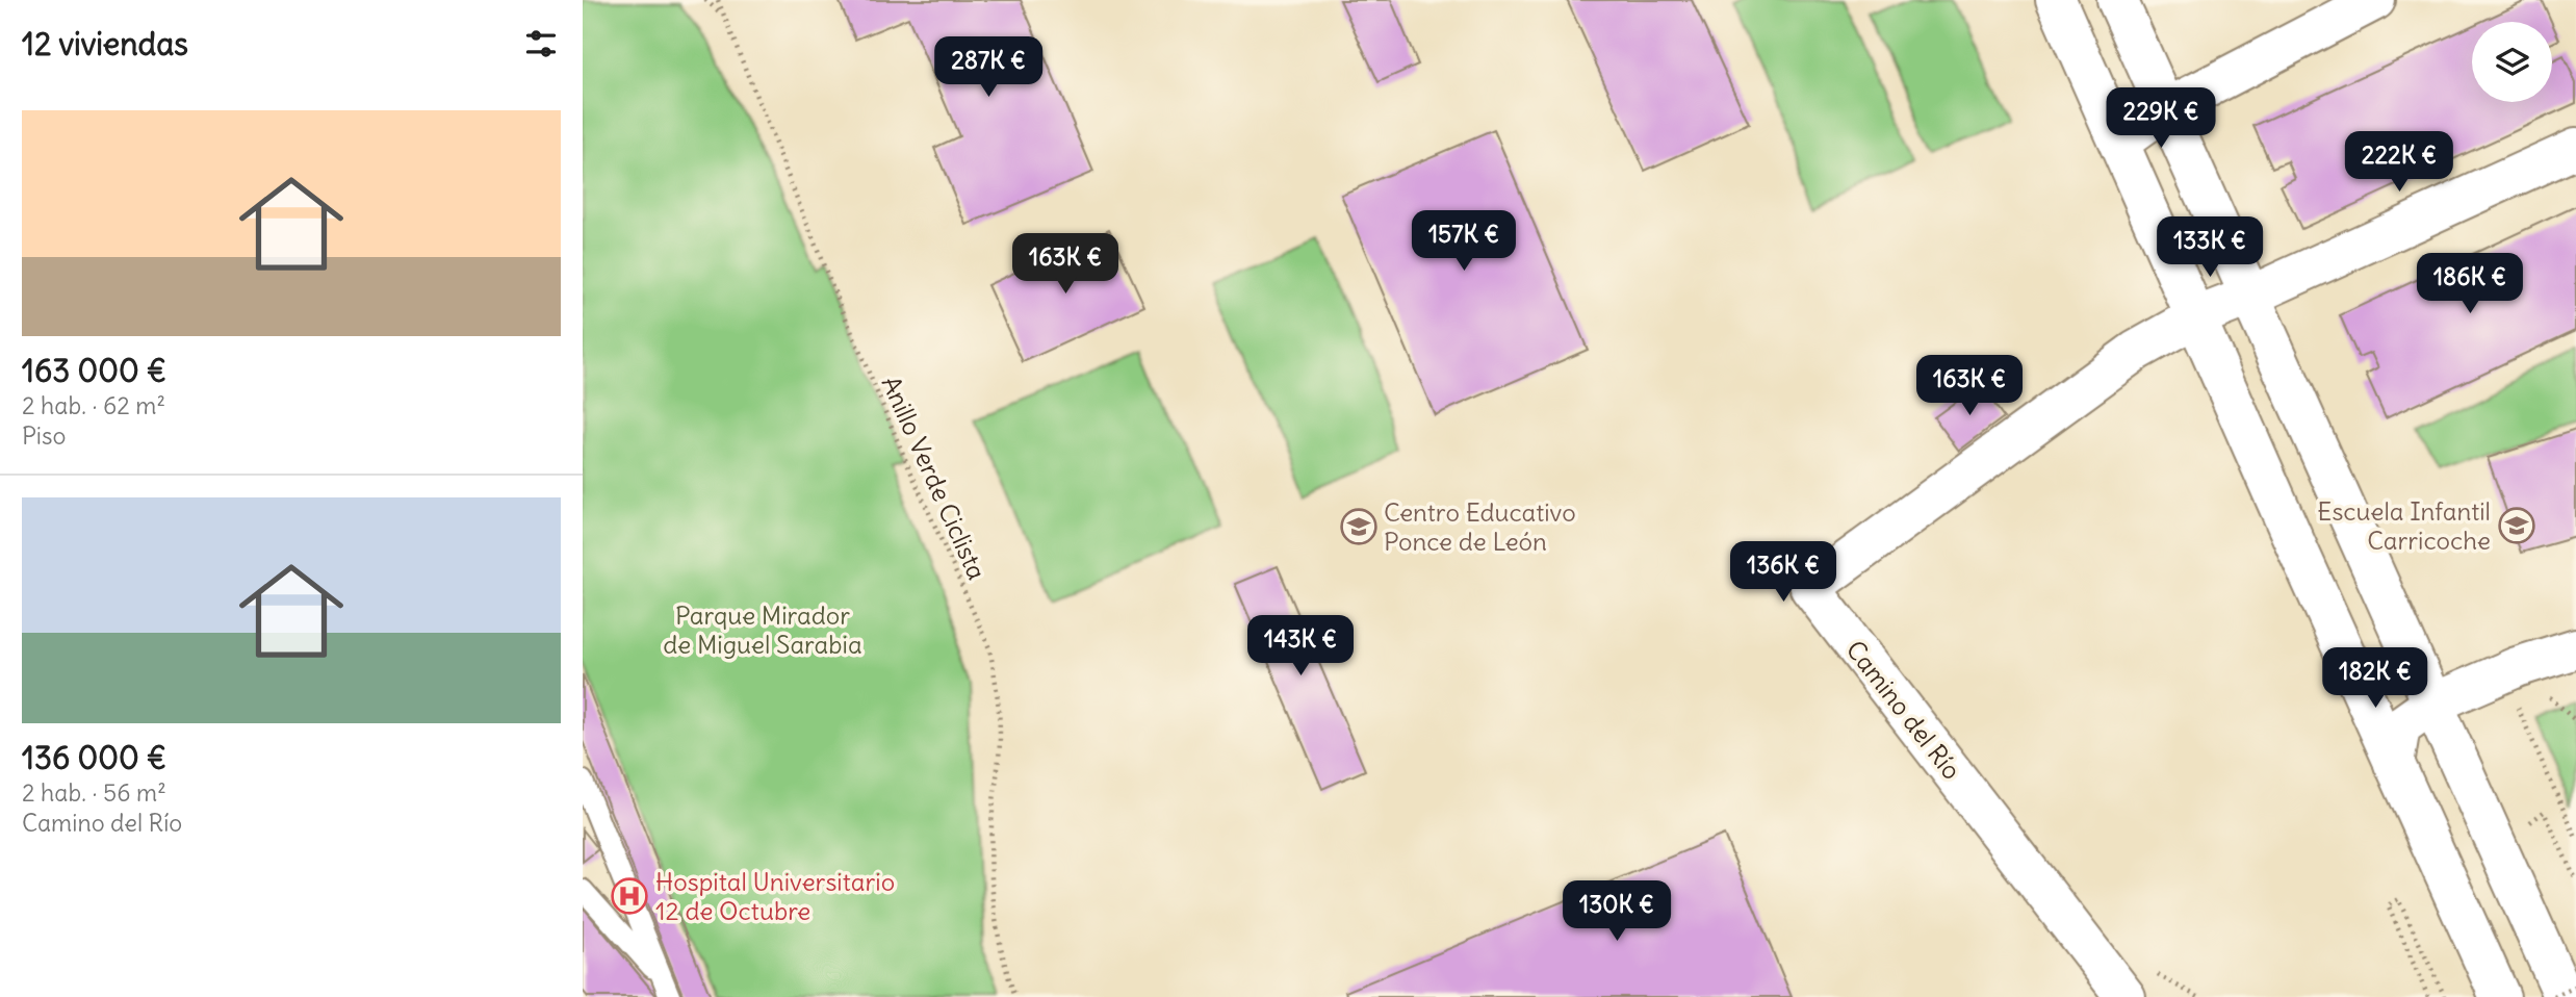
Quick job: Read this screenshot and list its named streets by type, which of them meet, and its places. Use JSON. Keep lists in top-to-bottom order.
{
  "streets": {
    "main road": ["Camino del Río"],
    "path": ["Anillo Verde Ciclista"]
  },
  "parks": ["Parque Mirador de Miguel Sarabia"],
  "places": {
    "school or university": ["Escuela Infantil Carricoche", "Centro Educativo Ponce de León"],
    "hospital": ["Hospital Universitario 12 de Octubre"]
  },
  "page": {
    "heading": "12 viviendas",
    "price": [
      "287K €",
      "229K €",
      "222K €",
      "157K €",
      "133K €",
      "163K €",
      "186K €",
      "163K €",
      "136K €",
      "143K €",
      "182K €",
      "130K €"
    ],
    "list": [
      {
        "name": "163 000 €",
        "note": "2 hab. · 62 m² · Piso"
      },
      {
        "name": "136 000 €",
        "note": "2 hab. · 56 m² · Camino del Río"
      }
    ]
  }
}
